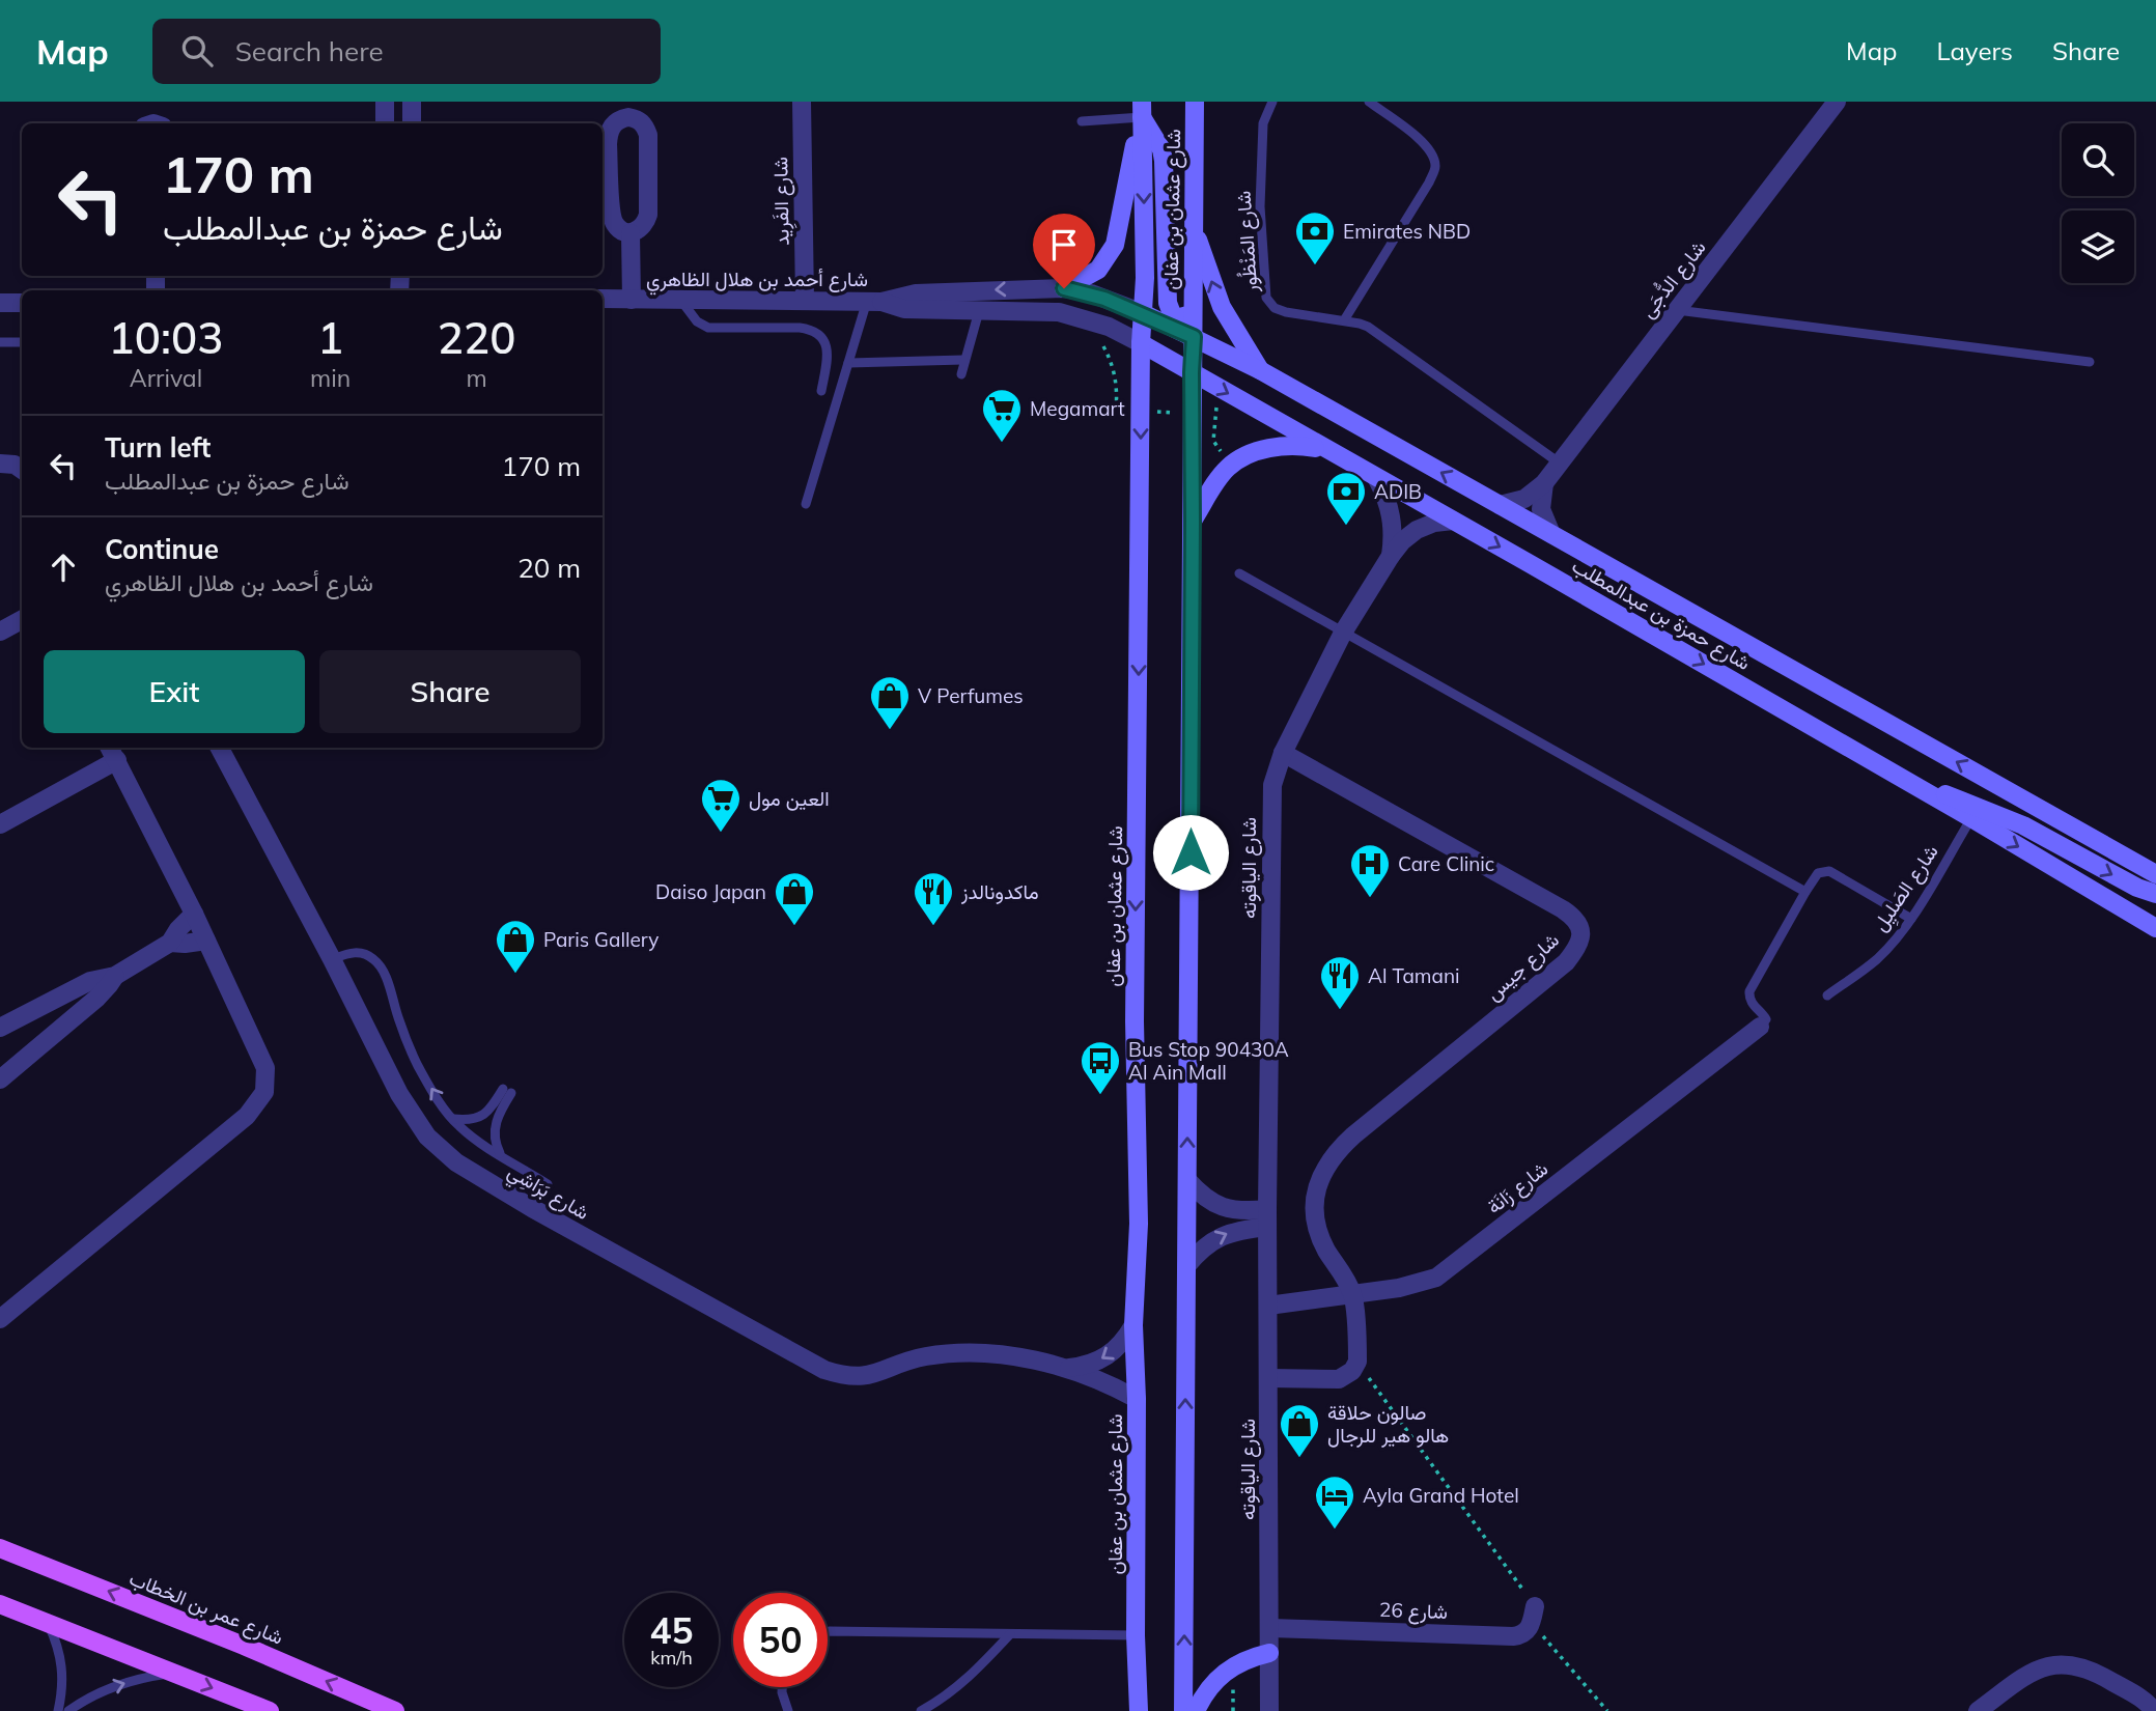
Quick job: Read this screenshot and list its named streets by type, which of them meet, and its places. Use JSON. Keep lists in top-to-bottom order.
{
  "streets": {
    "main road": ["شارع عثمان بن عفان", "شارع حمزة بن عبدالمطلب", "شارع عمر بن الخطاب"],
    "street": [
      "شارع الفَرِيد",
      "شارع أحمد بن هلال الظاهري",
      "شارع الدُّجَى",
      "شارع الياقوته",
      "شارع جيس",
      "شارع زَانَة",
      "شارع بَرَاشِي",
      "شارع 26"
    ],
    "lane": ["شارع المَنْظُور", "شارع الصَليِل"]
  },
  "crossings": [
    ["شارع الفَرِيد", "شارع أحمد بن هلال الظاهري"],
    ["شارع عثمان بن عفان", "شارع أحمد بن هلال الظاهري"],
    ["شارع عثمان بن عفان", "شارع حمزة بن عبدالمطلب"],
    ["شارع عثمان بن عفان", "شارع بَرَاشِي"],
    ["شارع المَنْظُور", "شارع الدُّجَى"],
    ["شارع أحمد بن هلال الظاهري", "شارع حمزة بن عبدالمطلب"],
    ["شارع الدُّجَى", "شارع حمزة بن عبدالمطلب"],
    ["شارع حمزة بن عبدالمطلب", "شارع الياقوته"],
    ["شارع حمزة بن عبدالمطلب", "شارع الصَليِل"],
    ["شارع الياقوته", "شارع جيس"],
    ["شارع الياقوته", "شارع زَانَة"],
    ["شارع الياقوته", "شارع 26"],
    ["شارع جيس", "شارع زَانَة"]
  ],
  "places": {
    "bank": ["Emirates NBD", "ADIB"],
    "supermarket": ["Megamart", "العين مول"],
    "shop": [
      "V Perfumes",
      "Daiso Japan",
      "Paris Gallery",
      "صالون حلاقة هالو هير للرجال"
    ],
    "hospital": ["Care Clinic"],
    "restaurant": ["ماكدونالدز", "Al Tamani"],
    "bus stop": ["Bus Stop 90430A Al Ain Mall"],
    "hotel": ["Ayla Grand Hotel"]
  },
  "page": {
    "header": "Map",
    "search": "Search here",
    "nav": ["Map", "Layers", "Share"],
    "turn": ["170 m", "شارع حمزة بن عبدالمطلب"],
    "eta": [
      "10:03",
      "Arrival",
      "1",
      "min",
      "220",
      "m"
    ],
    "list": [
      {
        "name": "Turn left",
        "note": "شارع حمزة بن عبدالمطلب",
        "value": "170 m"
      },
      {
        "name": "Continue",
        "note": "شارع أحمد بن هلال الظاهري",
        "value": "20 m"
      }
    ],
    "buttons": ["Exit", "Share"],
    "speed": "45 km/h",
    "limit": "50"
  }
}
